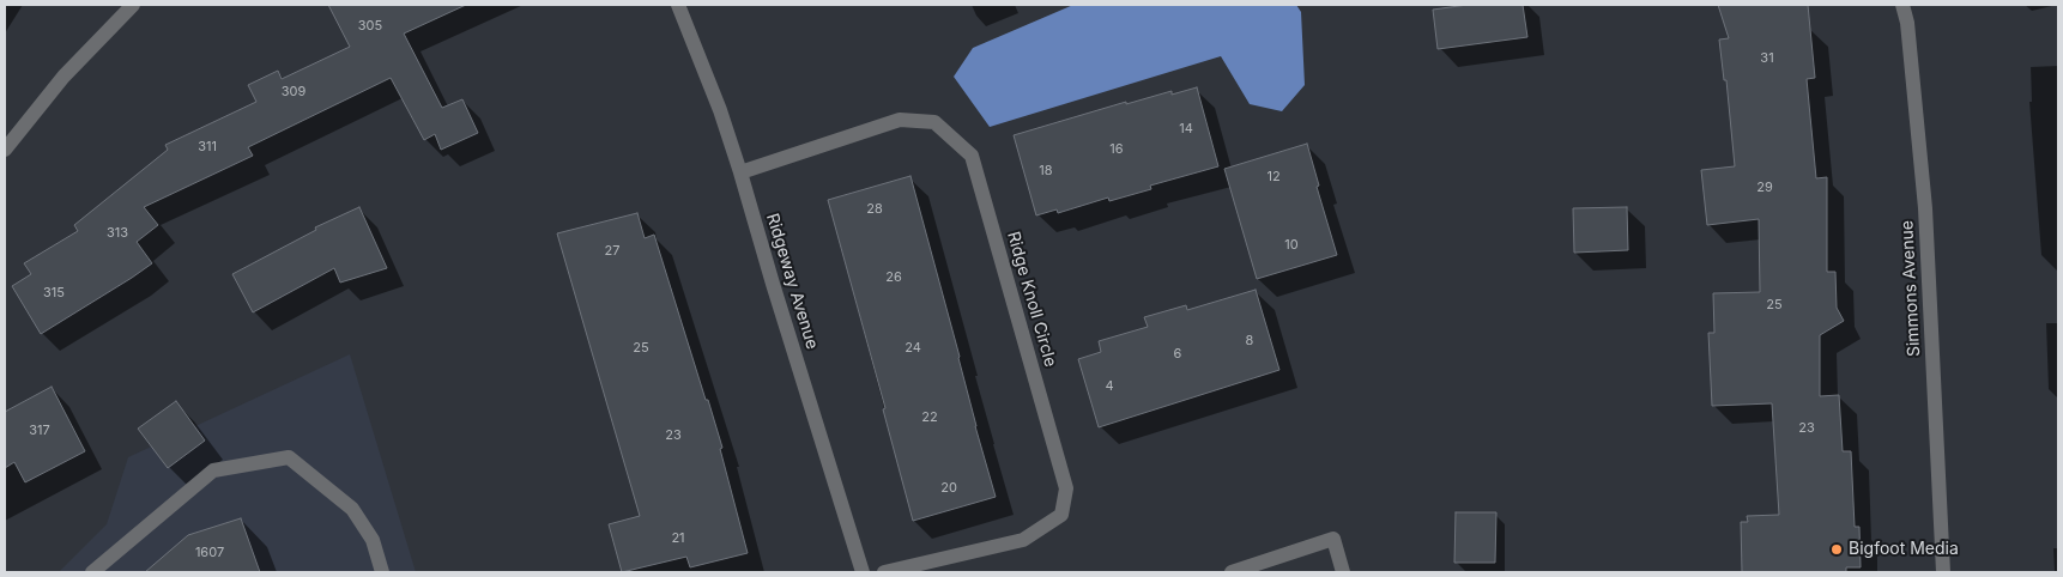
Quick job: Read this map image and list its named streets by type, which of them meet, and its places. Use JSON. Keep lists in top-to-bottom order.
{
  "streets": {
    "street": ["Ridgeway Avenue", "Simmons Avenue", "Ridge Knoll Circle"]
  },
  "crossings": [
    ["Ridgeway Avenue", "Ridge Knoll Circle"]
  ],
  "places": ["Bigfoot Media"],
  "house_numbers": [
    "305",
    "31",
    "309",
    "14",
    "311",
    "16",
    "18",
    "12",
    "29",
    "28",
    "313",
    "10",
    "27",
    "26",
    "315",
    "25",
    "8",
    "25",
    "24",
    "6",
    "4",
    "22",
    "23",
    "317",
    "23",
    "20",
    "21",
    "1607"
  ]
}
